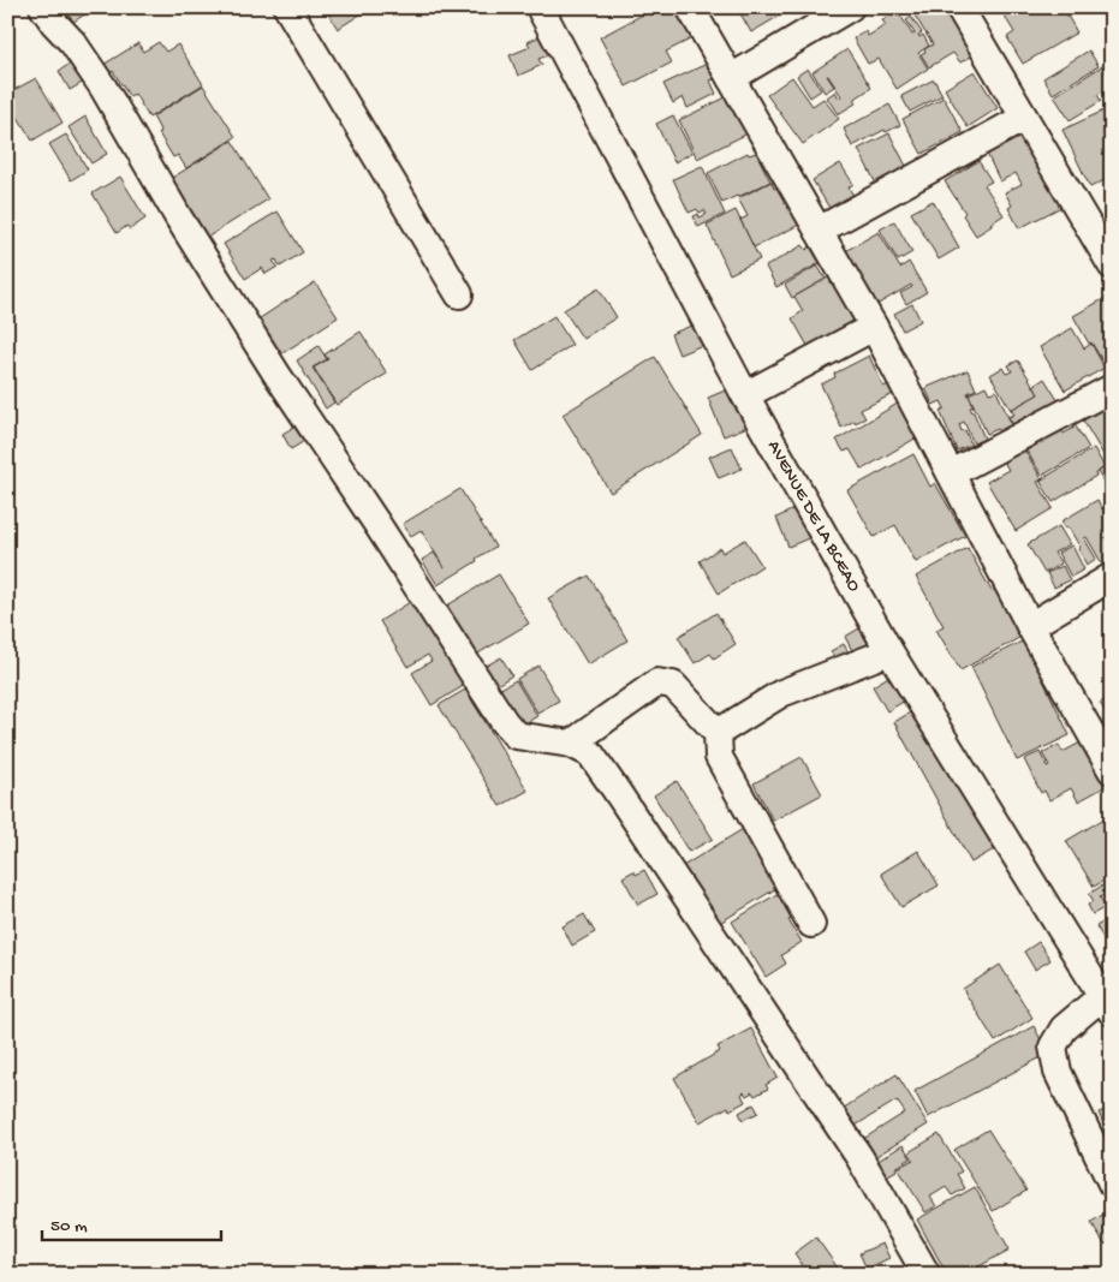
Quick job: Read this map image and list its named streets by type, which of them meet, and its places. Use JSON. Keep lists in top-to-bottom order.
{
  "streets": {
    "street": ["AVENUE DE LA BCEAO"]
  },
  "scale_bar": "50 m"
}
